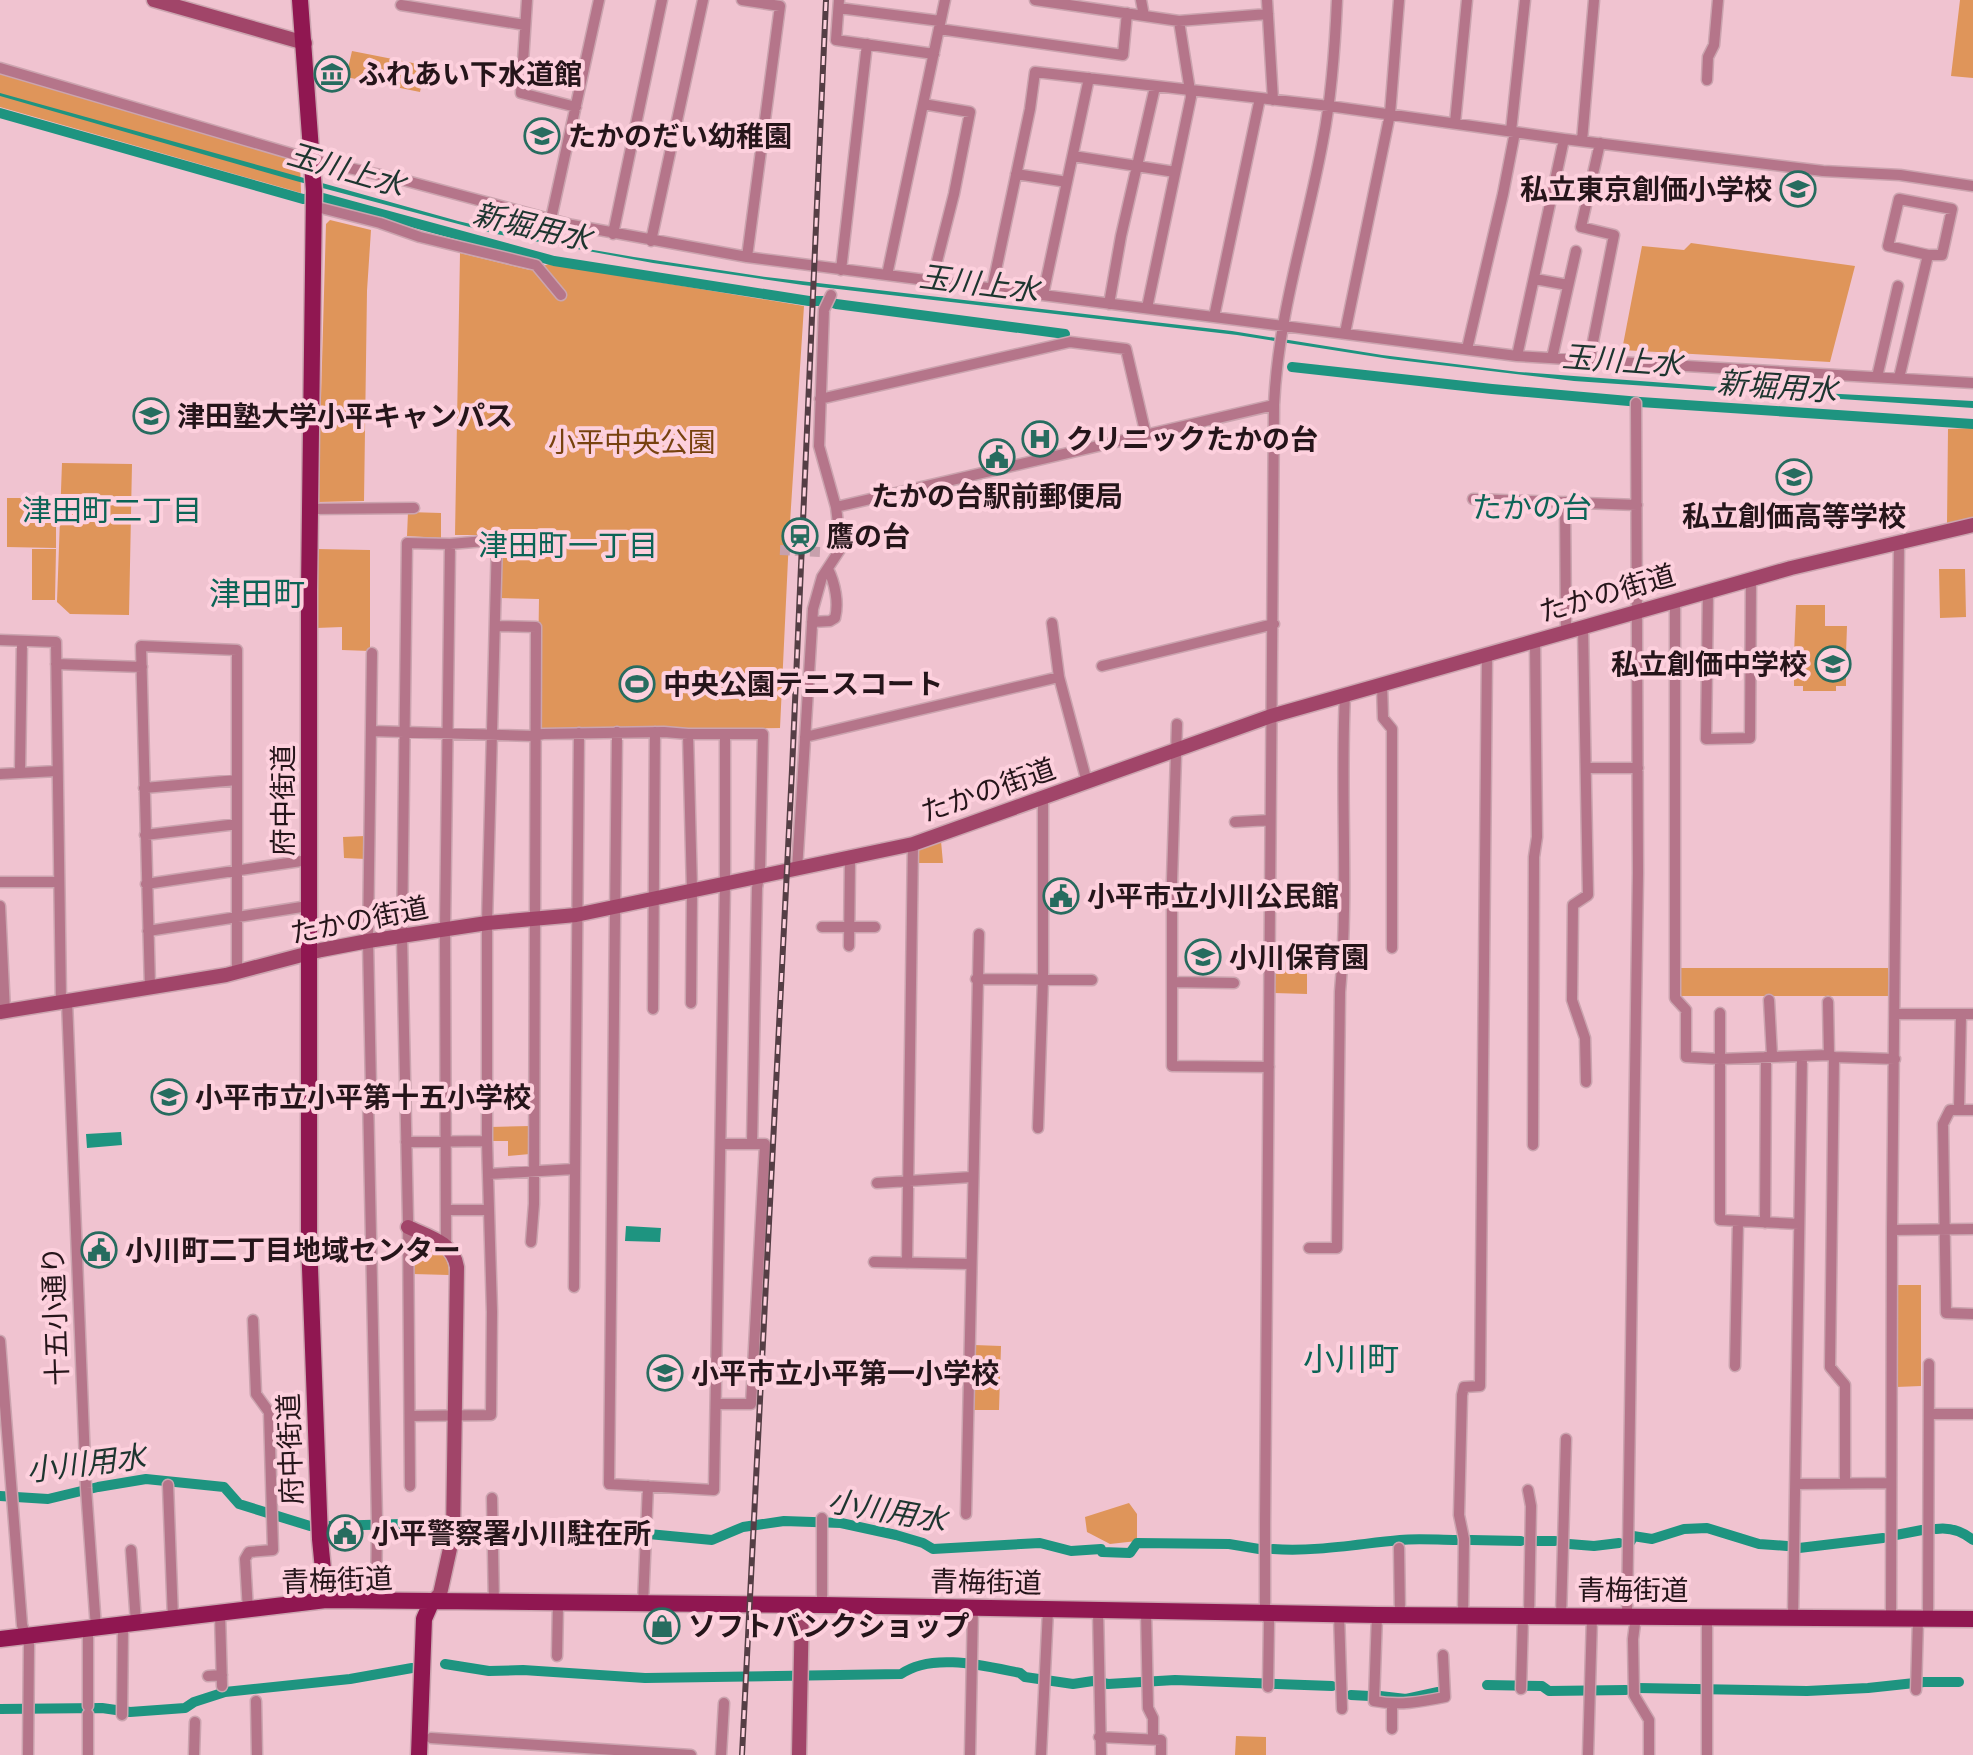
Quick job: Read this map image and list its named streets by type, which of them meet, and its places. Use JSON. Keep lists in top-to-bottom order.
{
  "streets": {
    "main road": ["府中街道", "青梅街道"],
    "street": ["たかの街道", "十五小通り"]
  },
  "crossings": [
    ["たかの街道", "府中街道"],
    ["たかの街道", "十五小通り"],
    ["府中街道", "青梅街道"],
    ["十五小通り", "青梅街道"]
  ],
  "districts": [
    "たかの台",
    "津田町二丁目",
    "津田町一丁目",
    "津田町",
    "小川町"
  ],
  "water": ["玉川上水", "新堀用水", "小川用水"],
  "parks": ["小平中央公園"],
  "places": {
    "museum": ["ふれあい下水道館"],
    "school or university": [
      "たかのだい幼稚園",
      "私立東京創価小学校",
      "津田塾大学小平キャンパス",
      "私立創価高等学校",
      "私立創価中学校",
      "小川保育園",
      "小平市立小平第十五小学校",
      "小平市立小平第一小学校"
    ],
    "hospital": ["クリニックたかの台"],
    "public building": [
      "たかの台駅前郵便局",
      "小平市立小川公民館",
      "小川町二丁目地域センター",
      "小平警察署小川駐在所"
    ],
    "station": ["鷹の台"],
    "sports": ["中央公園テニスコート"],
    "shop": ["ソフトバンクショップ"]
  }
}
